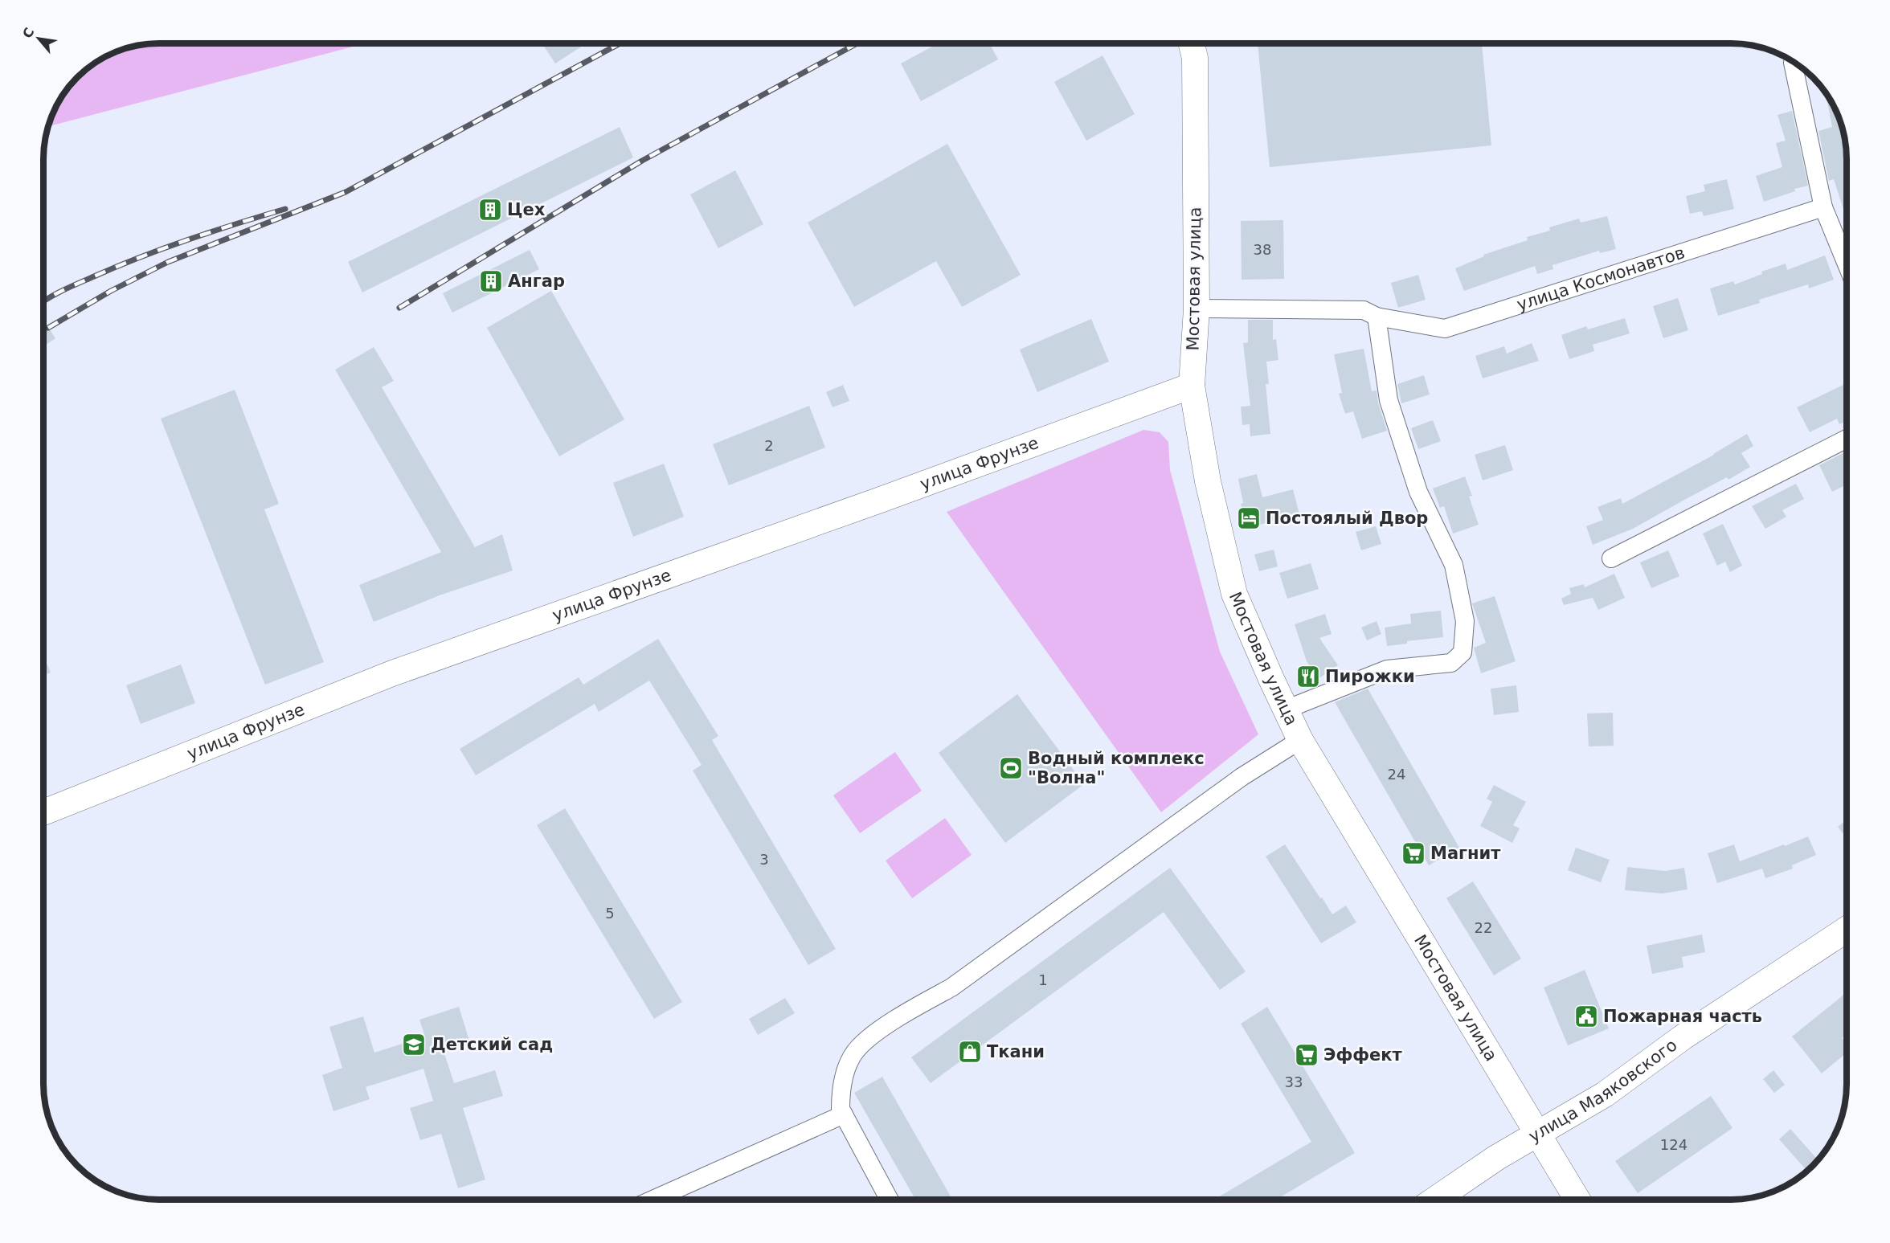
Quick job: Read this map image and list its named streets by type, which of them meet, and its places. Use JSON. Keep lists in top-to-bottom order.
{
  "streets": {
    "main road": ["Мостовая улица", "улица Фрунзе", "улица Маяковского"],
    "street": ["улица Космонавтов"]
  },
  "crossings": [
    ["Мостовая улица", "улица Космонавтов"],
    ["Мостовая улица", "улица Фрунзе"],
    ["Мостовая улица", "улица Маяковского"]
  ],
  "places": {
    "building": ["Цех", "Ангар"],
    "hotel": ["Постоялый Двор"],
    "restaurant": ["Пирожки"],
    "sports": ["Водный комплекс \"Волна\""],
    "supermarket": ["Магнит", "Эффект"],
    "public building": ["Пожарная часть"],
    "school or university": ["Детский сад"],
    "shop": ["Ткани"]
  },
  "house_numbers": [
    "38",
    "2",
    "24",
    "3",
    "5",
    "22",
    "1",
    "33",
    "124"
  ],
  "north": "top left"
}
